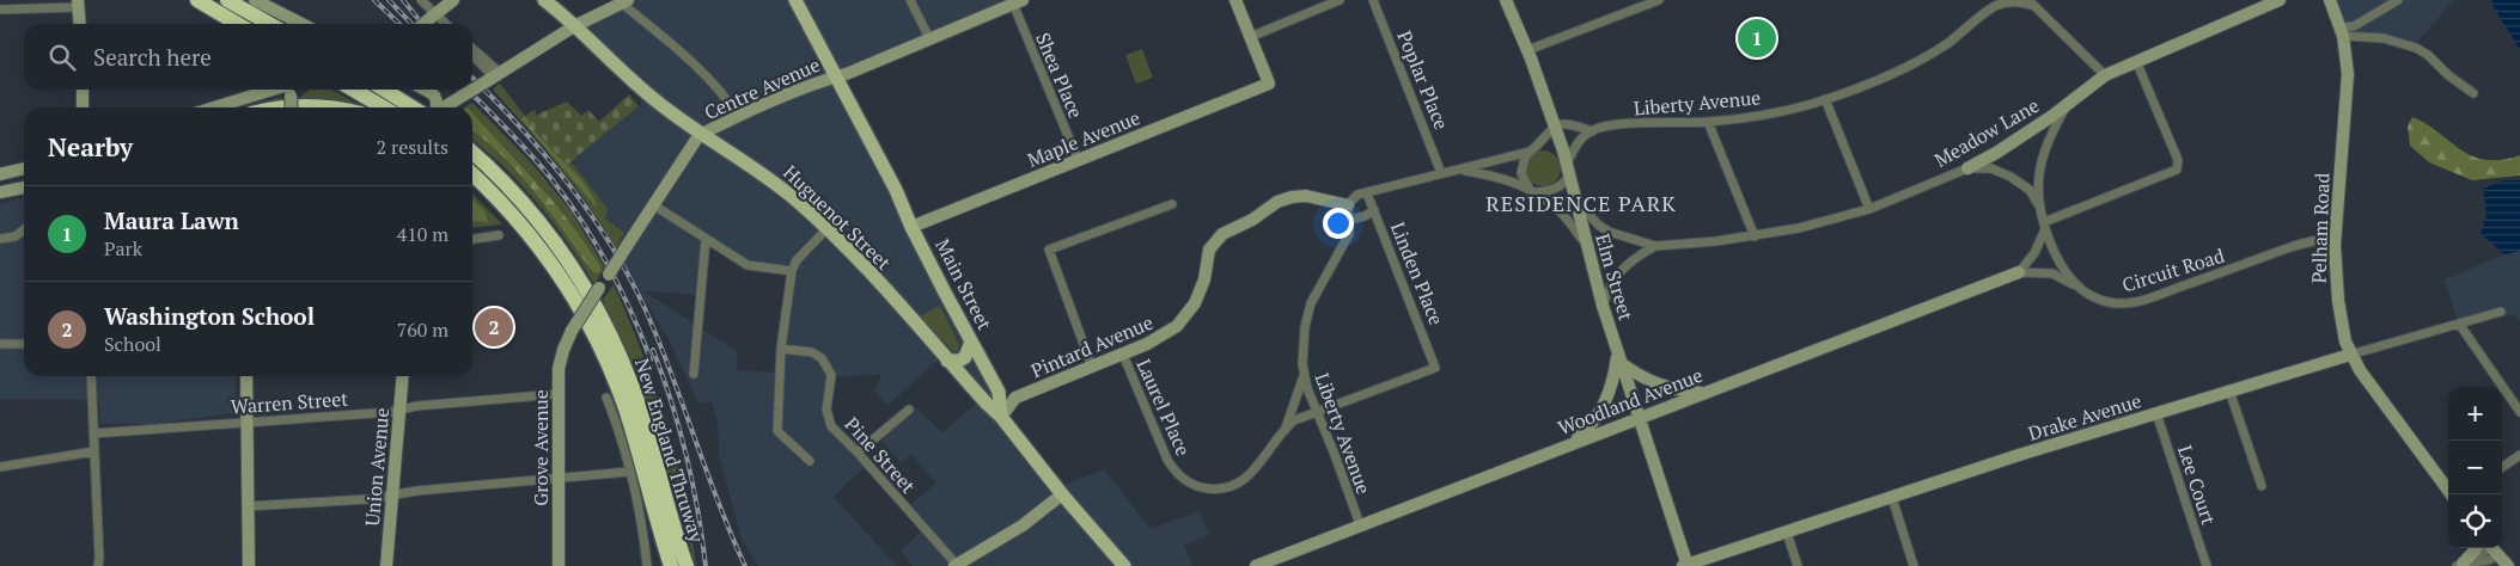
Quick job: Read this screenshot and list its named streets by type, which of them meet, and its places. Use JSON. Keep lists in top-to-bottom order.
{
  "streets": {
    "highway": ["New England Thruway"],
    "main road": ["Huguenot Street", "Main Street"],
    "street": [
      "Shea Place",
      "Poplar Place",
      "Centre Avenue",
      "Liberty Avenue",
      "Meadow Lane",
      "Maple Avenue",
      "Pelham Road",
      "Circuit Road",
      "Linden Place",
      "Elm Street",
      "Pintard Avenue",
      "Woodland Avenue",
      "Warren Street",
      "Laurel Place",
      "Drake Avenue",
      "Grove Avenue",
      "Pine Street",
      "Union Avenue",
      "Lee Court"
    ]
  },
  "crossings": [
    ["Shea Place", "Centre Avenue"],
    ["Shea Place", "Maple Avenue"],
    ["Centre Avenue", "Huguenot Street"],
    ["Centre Avenue", "Main Street"],
    ["Centre Avenue", "Grove Avenue"],
    ["Liberty Avenue", "Elm Street"],
    ["Liberty Avenue", "Pintard Avenue"],
    ["Liberty Avenue", "Woodland Avenue"],
    ["Liberty Avenue", "Laurel Place"],
    ["Meadow Lane", "Circuit Road"],
    ["Meadow Lane", "Elm Street"],
    ["Maple Avenue", "Main Street"],
    ["Huguenot Street", "Main Street"],
    ["Huguenot Street", "Pintard Avenue"],
    ["Pelham Road", "Circuit Road"],
    ["Pelham Road", "Drake Avenue"],
    ["Circuit Road", "Woodland Avenue"],
    ["Linden Place", "Laurel Place"],
    ["Elm Street", "Woodland Avenue"],
    ["Elm Street", "Drake Avenue"],
    ["Main Street", "Pintard Avenue"],
    ["Pintard Avenue", "Laurel Place"],
    ["Warren Street", "Grove Avenue"],
    ["Warren Street", "Union Avenue"],
    ["Drake Avenue", "Lee Court"]
  ],
  "districts": ["RESIDENCE PARK"],
  "page": {
    "pins": ["1", "2"],
    "search": "Search here",
    "heading": ["Nearby", "2 results"],
    "list": [
      {
        "mark": "1",
        "name": "Maura Lawn",
        "note": "Park",
        "value": "410 m"
      },
      {
        "mark": "2",
        "name": "Washington School",
        "note": "School",
        "value": "760 m"
      }
    ],
    "map_buttons": ["+", "−"]
  }
}
